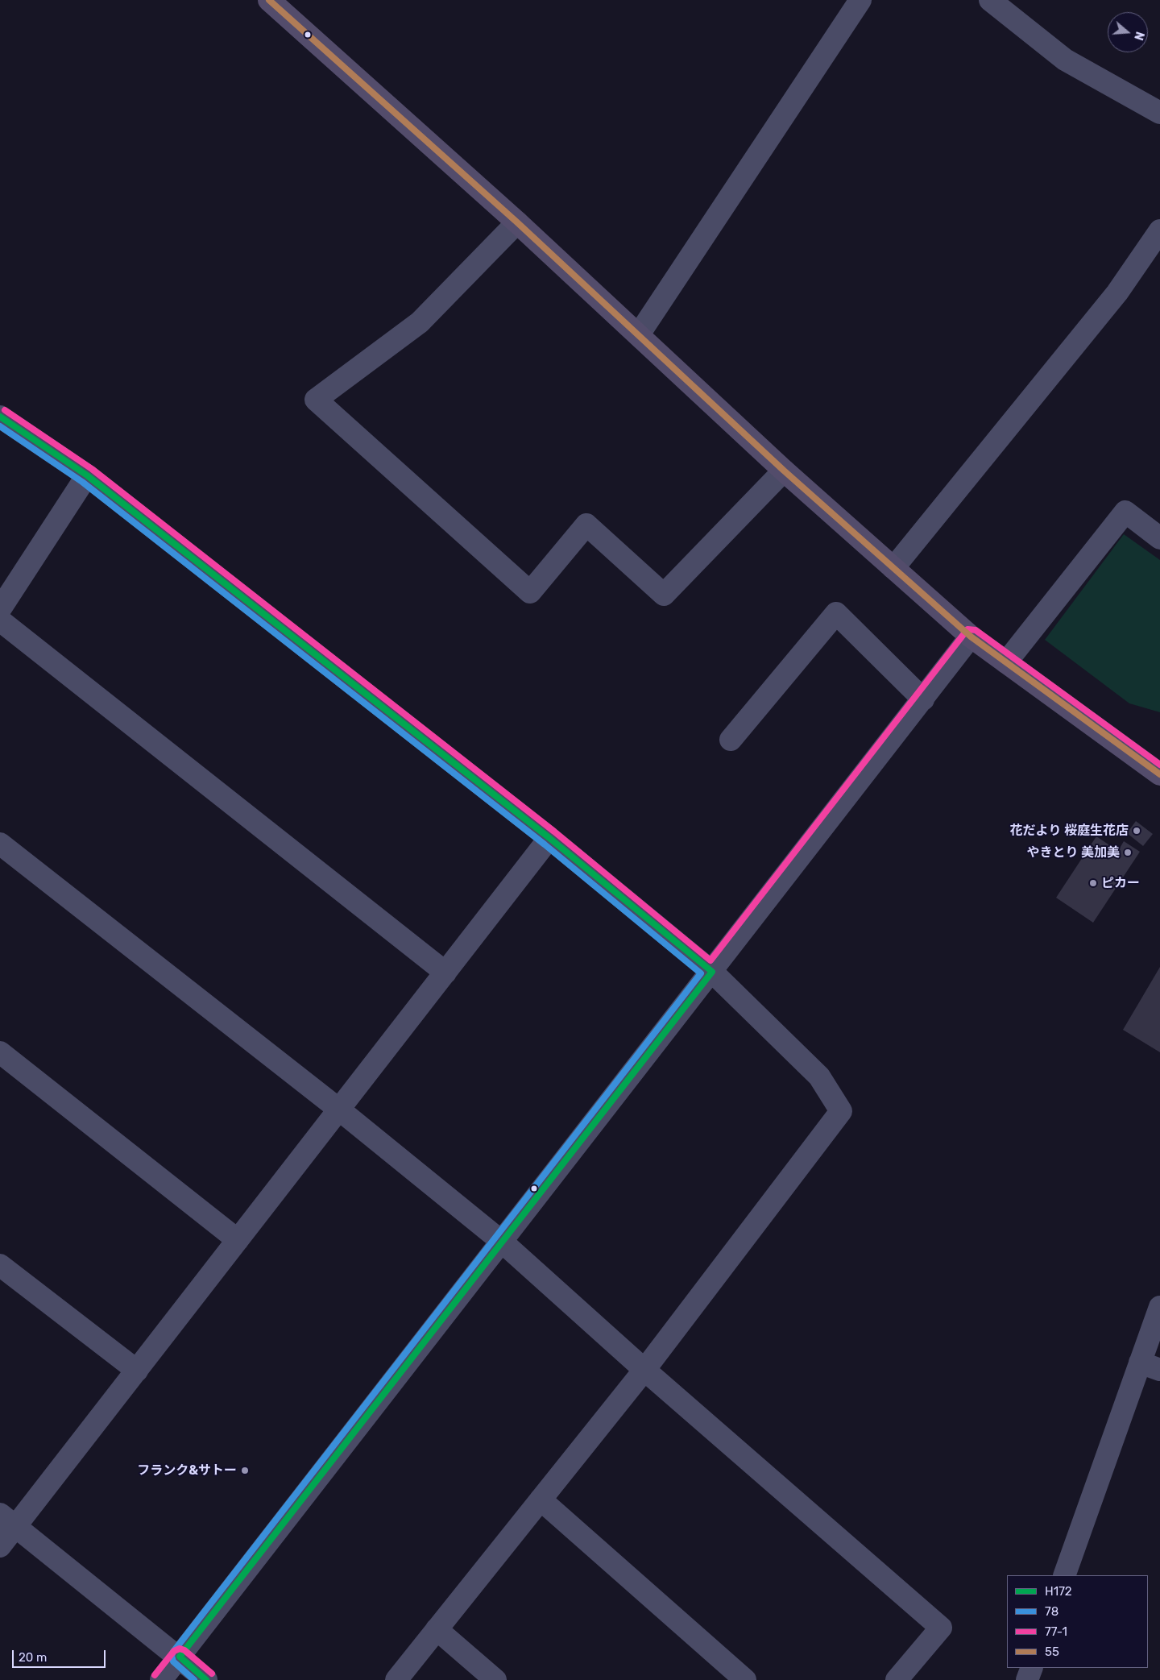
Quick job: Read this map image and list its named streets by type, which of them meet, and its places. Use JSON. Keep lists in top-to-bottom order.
{
  "places": [
    "花だより 桜庭生花店",
    "やきとり 美加美",
    "ピカー",
    "フランク&サトー"
  ],
  "lines": [
    "transit line 55",
    "transit line 77-1",
    "transit line H172",
    "transit line 78"
  ],
  "legend": [
    "H172",
    "78",
    "77-1",
    "55"
  ],
  "scale_bar": "20 m",
  "north": "right"
}
